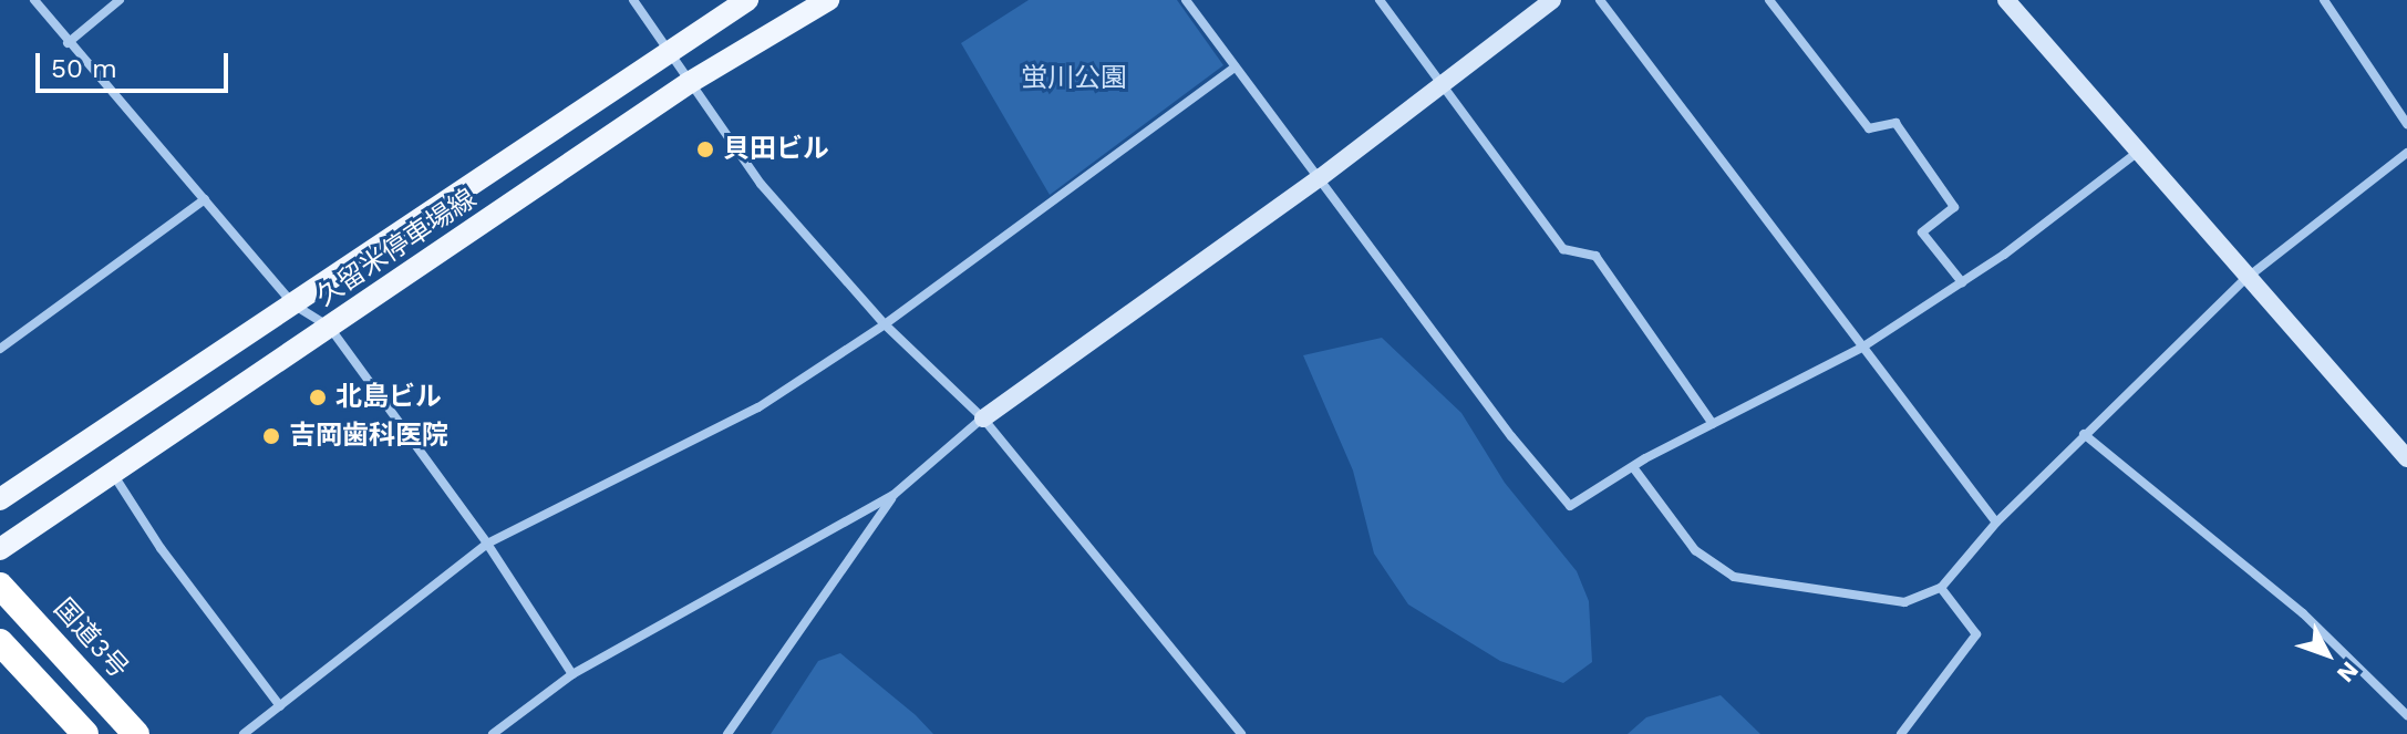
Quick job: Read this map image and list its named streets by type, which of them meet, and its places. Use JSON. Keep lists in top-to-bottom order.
{
  "streets": {
    "highway": ["国道3号"],
    "main road": ["久留米停車場線"]
  },
  "parks": ["蛍川公園"],
  "places": ["貝田ビル", "北島ビル", "吉岡歯科医院"],
  "scale_bar": "50 m",
  "north": "bottom right"
}
